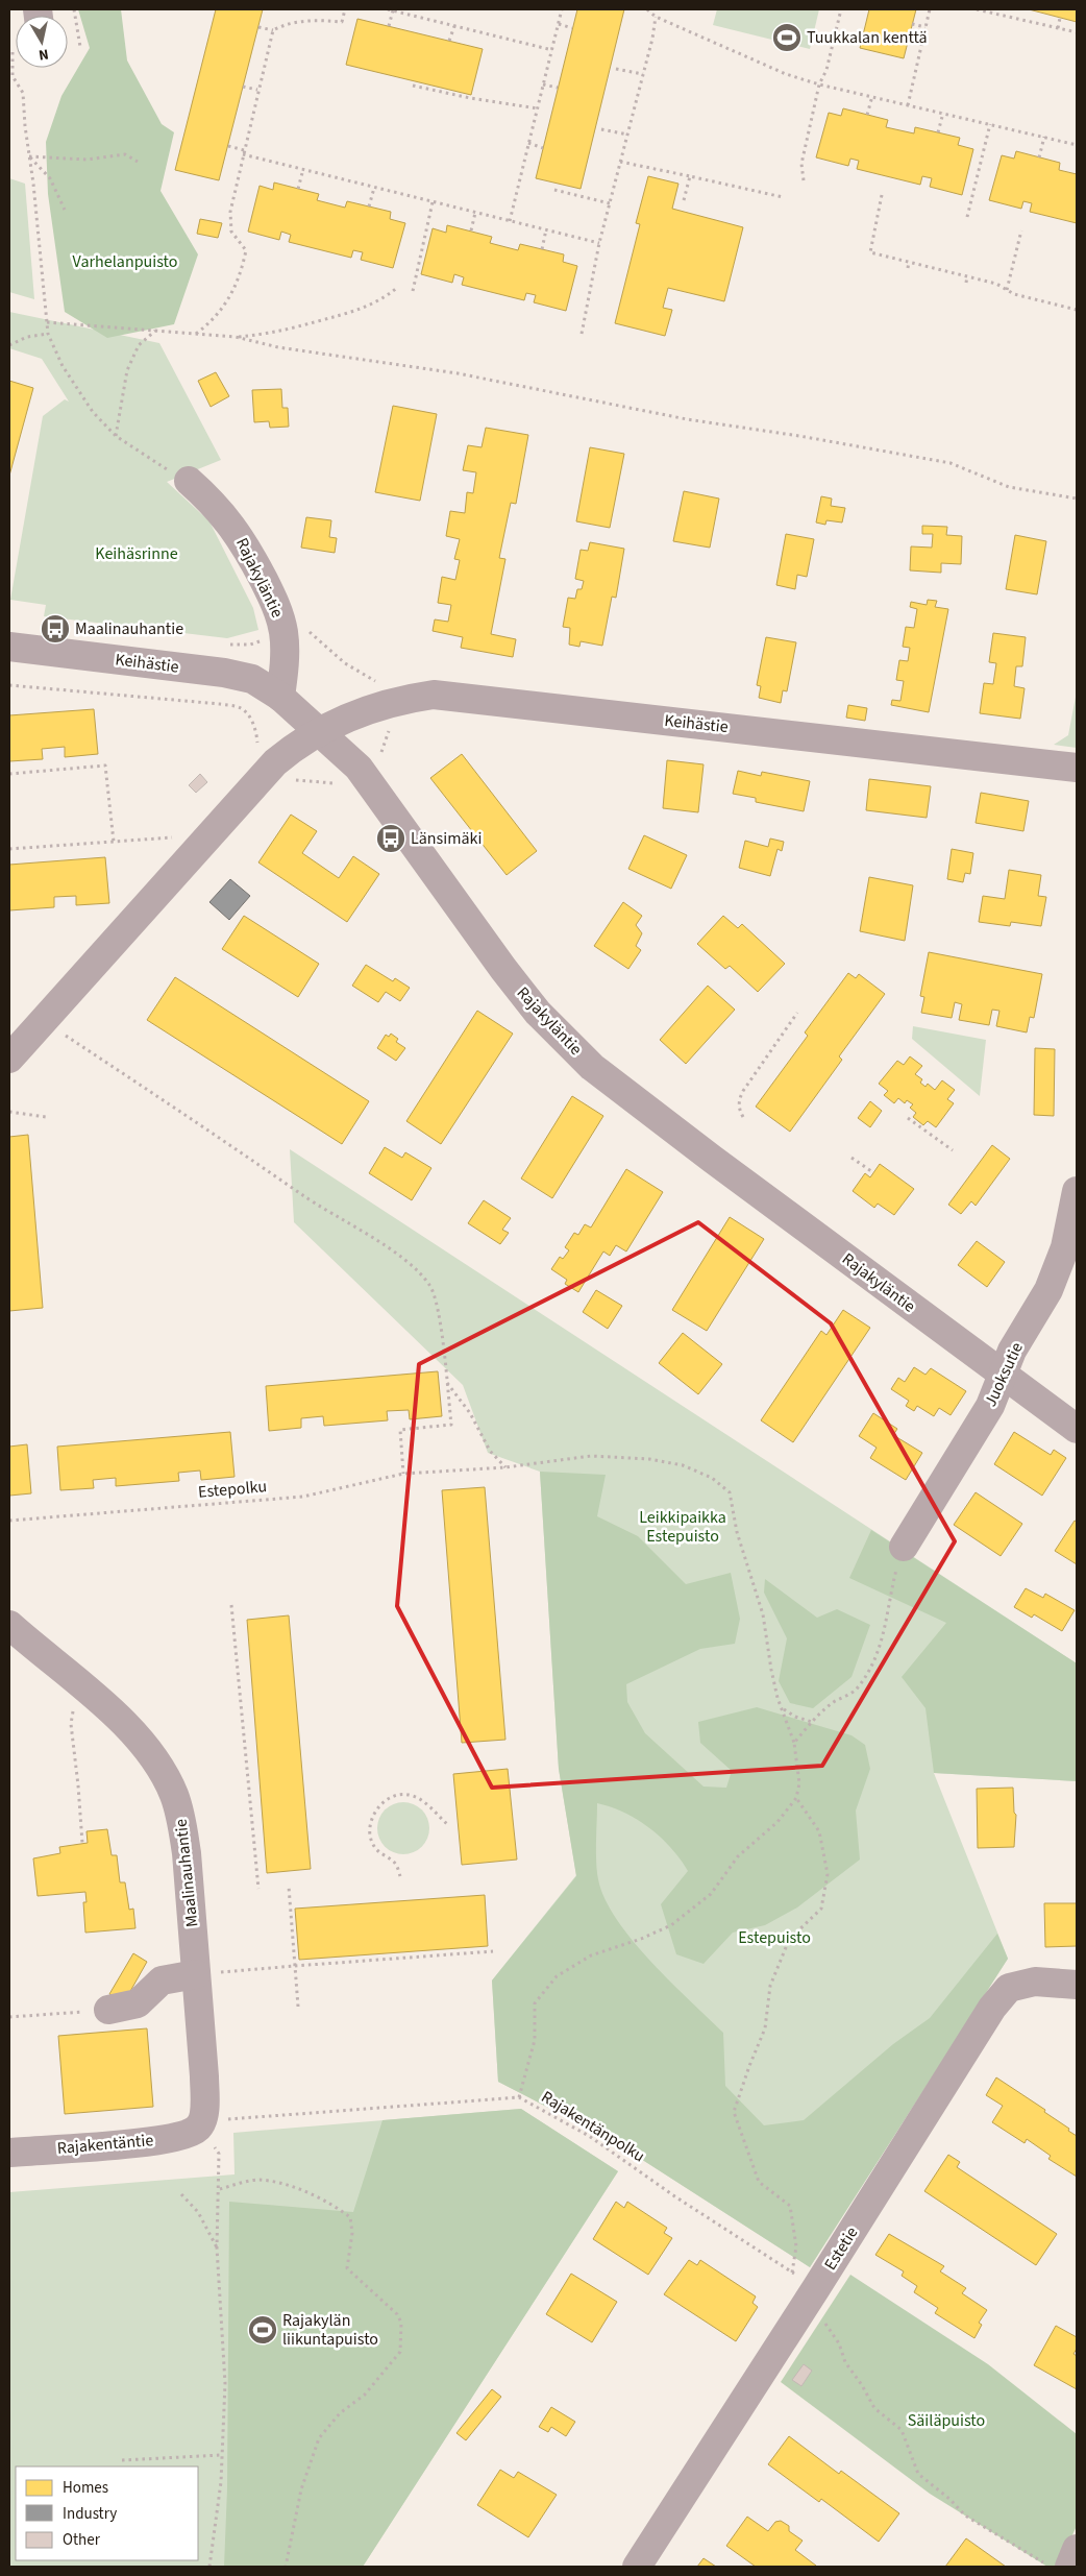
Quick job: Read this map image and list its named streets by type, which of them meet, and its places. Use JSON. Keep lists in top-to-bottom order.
{
  "streets": {
    "street": [
      "Rajakyläntie",
      "Keihästie",
      "Juoksutie",
      "Maalinauhantie",
      "Rajakentäntie",
      "Estetie"
    ],
    "path": ["Estepolku", "Rajakentänpolku"]
  },
  "crossings": [
    ["Rajakyläntie", "Keihästie"],
    ["Rajakyläntie", "Juoksutie"],
    ["Maalinauhantie", "Rajakentänpolku"],
    ["Maalinauhantie", "Rajakentäntie"],
    ["Rajakentänpolku", "Rajakentäntie"],
    ["Rajakentänpolku", "Estetie"]
  ],
  "parks": [
    "Varhelanpuisto",
    "Keihäsrinne",
    "Leikkipaikka Estepuisto",
    "Estepuisto",
    "Säiläpuisto"
  ],
  "places": {
    "sports": ["Tuukkalan kenttä", "Rajakylän liikuntapuisto"],
    "bus stop": ["Maalinauhantie", "Länsimäki"]
  },
  "legend": ["Homes", "Industry", "Other"],
  "north": "bottom"
}
